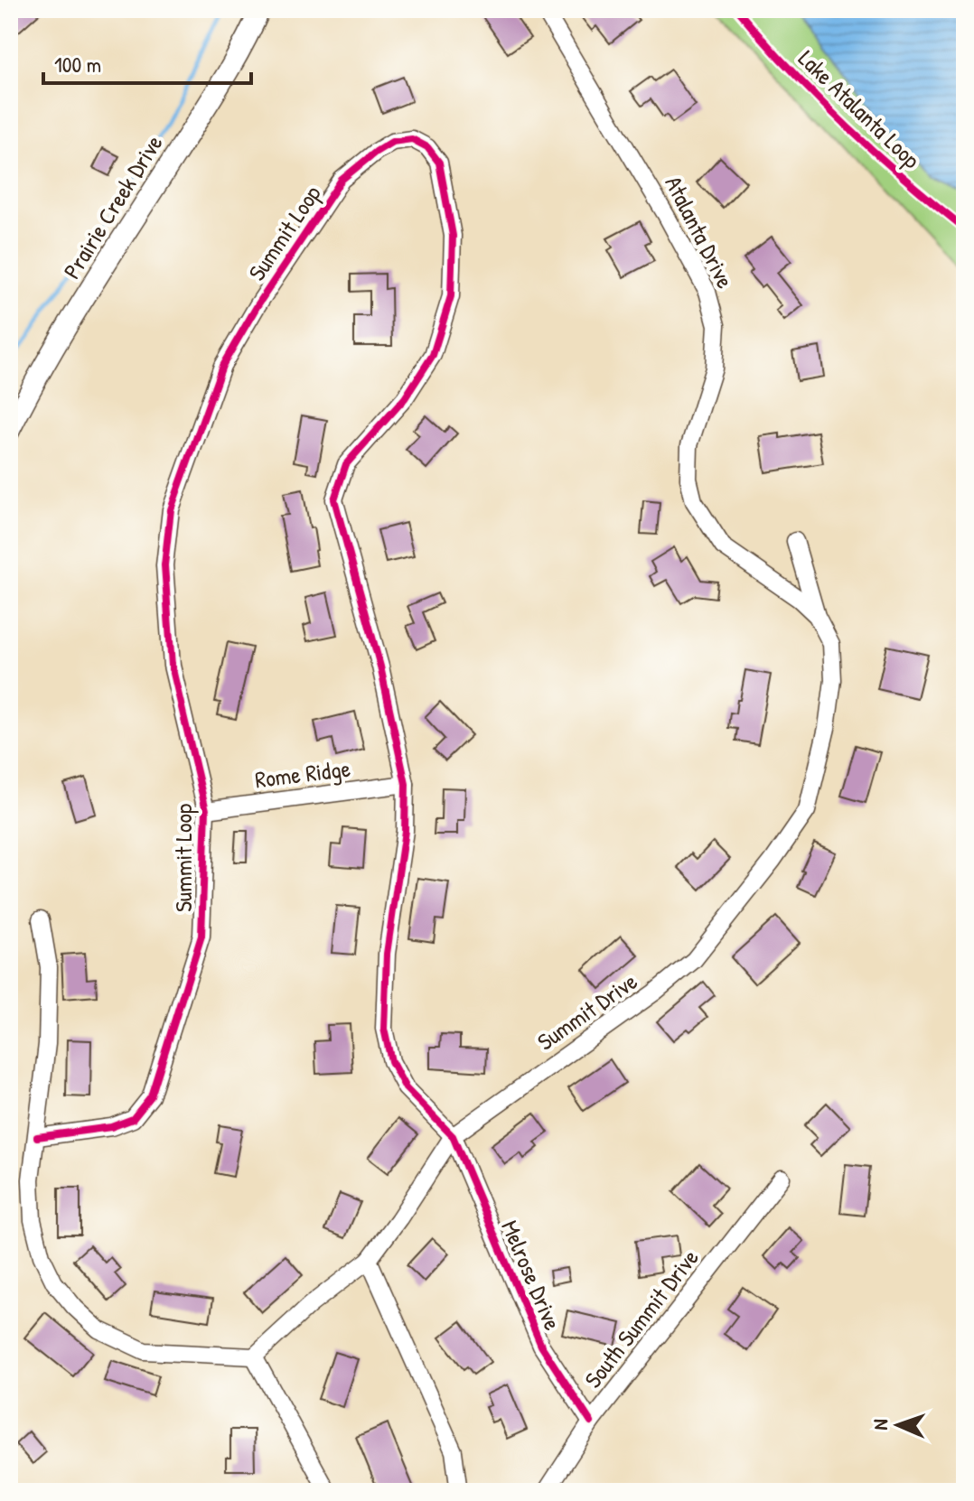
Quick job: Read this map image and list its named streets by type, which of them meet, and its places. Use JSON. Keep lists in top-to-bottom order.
{
  "streets": {
    "main road": ["Prairie Creek Drive"],
    "street": [
      "Atalanta Drive",
      "Summit Loop",
      "Rome Ridge",
      "Summit Drive",
      "Melrose Drive",
      "South Summit Drive"
    ],
    "cycle path": ["Lake Atalanta Loop"]
  },
  "crossings": [
    ["Atalanta Drive", "Summit Drive"],
    ["Summit Loop", "Rome Ridge"],
    ["Summit Loop", "Summit Drive"],
    ["Summit Loop", "Melrose Drive"],
    ["Summit Drive", "Melrose Drive"],
    ["Melrose Drive", "South Summit Drive"]
  ],
  "scale_bar": "100 m",
  "north": "left"
}
